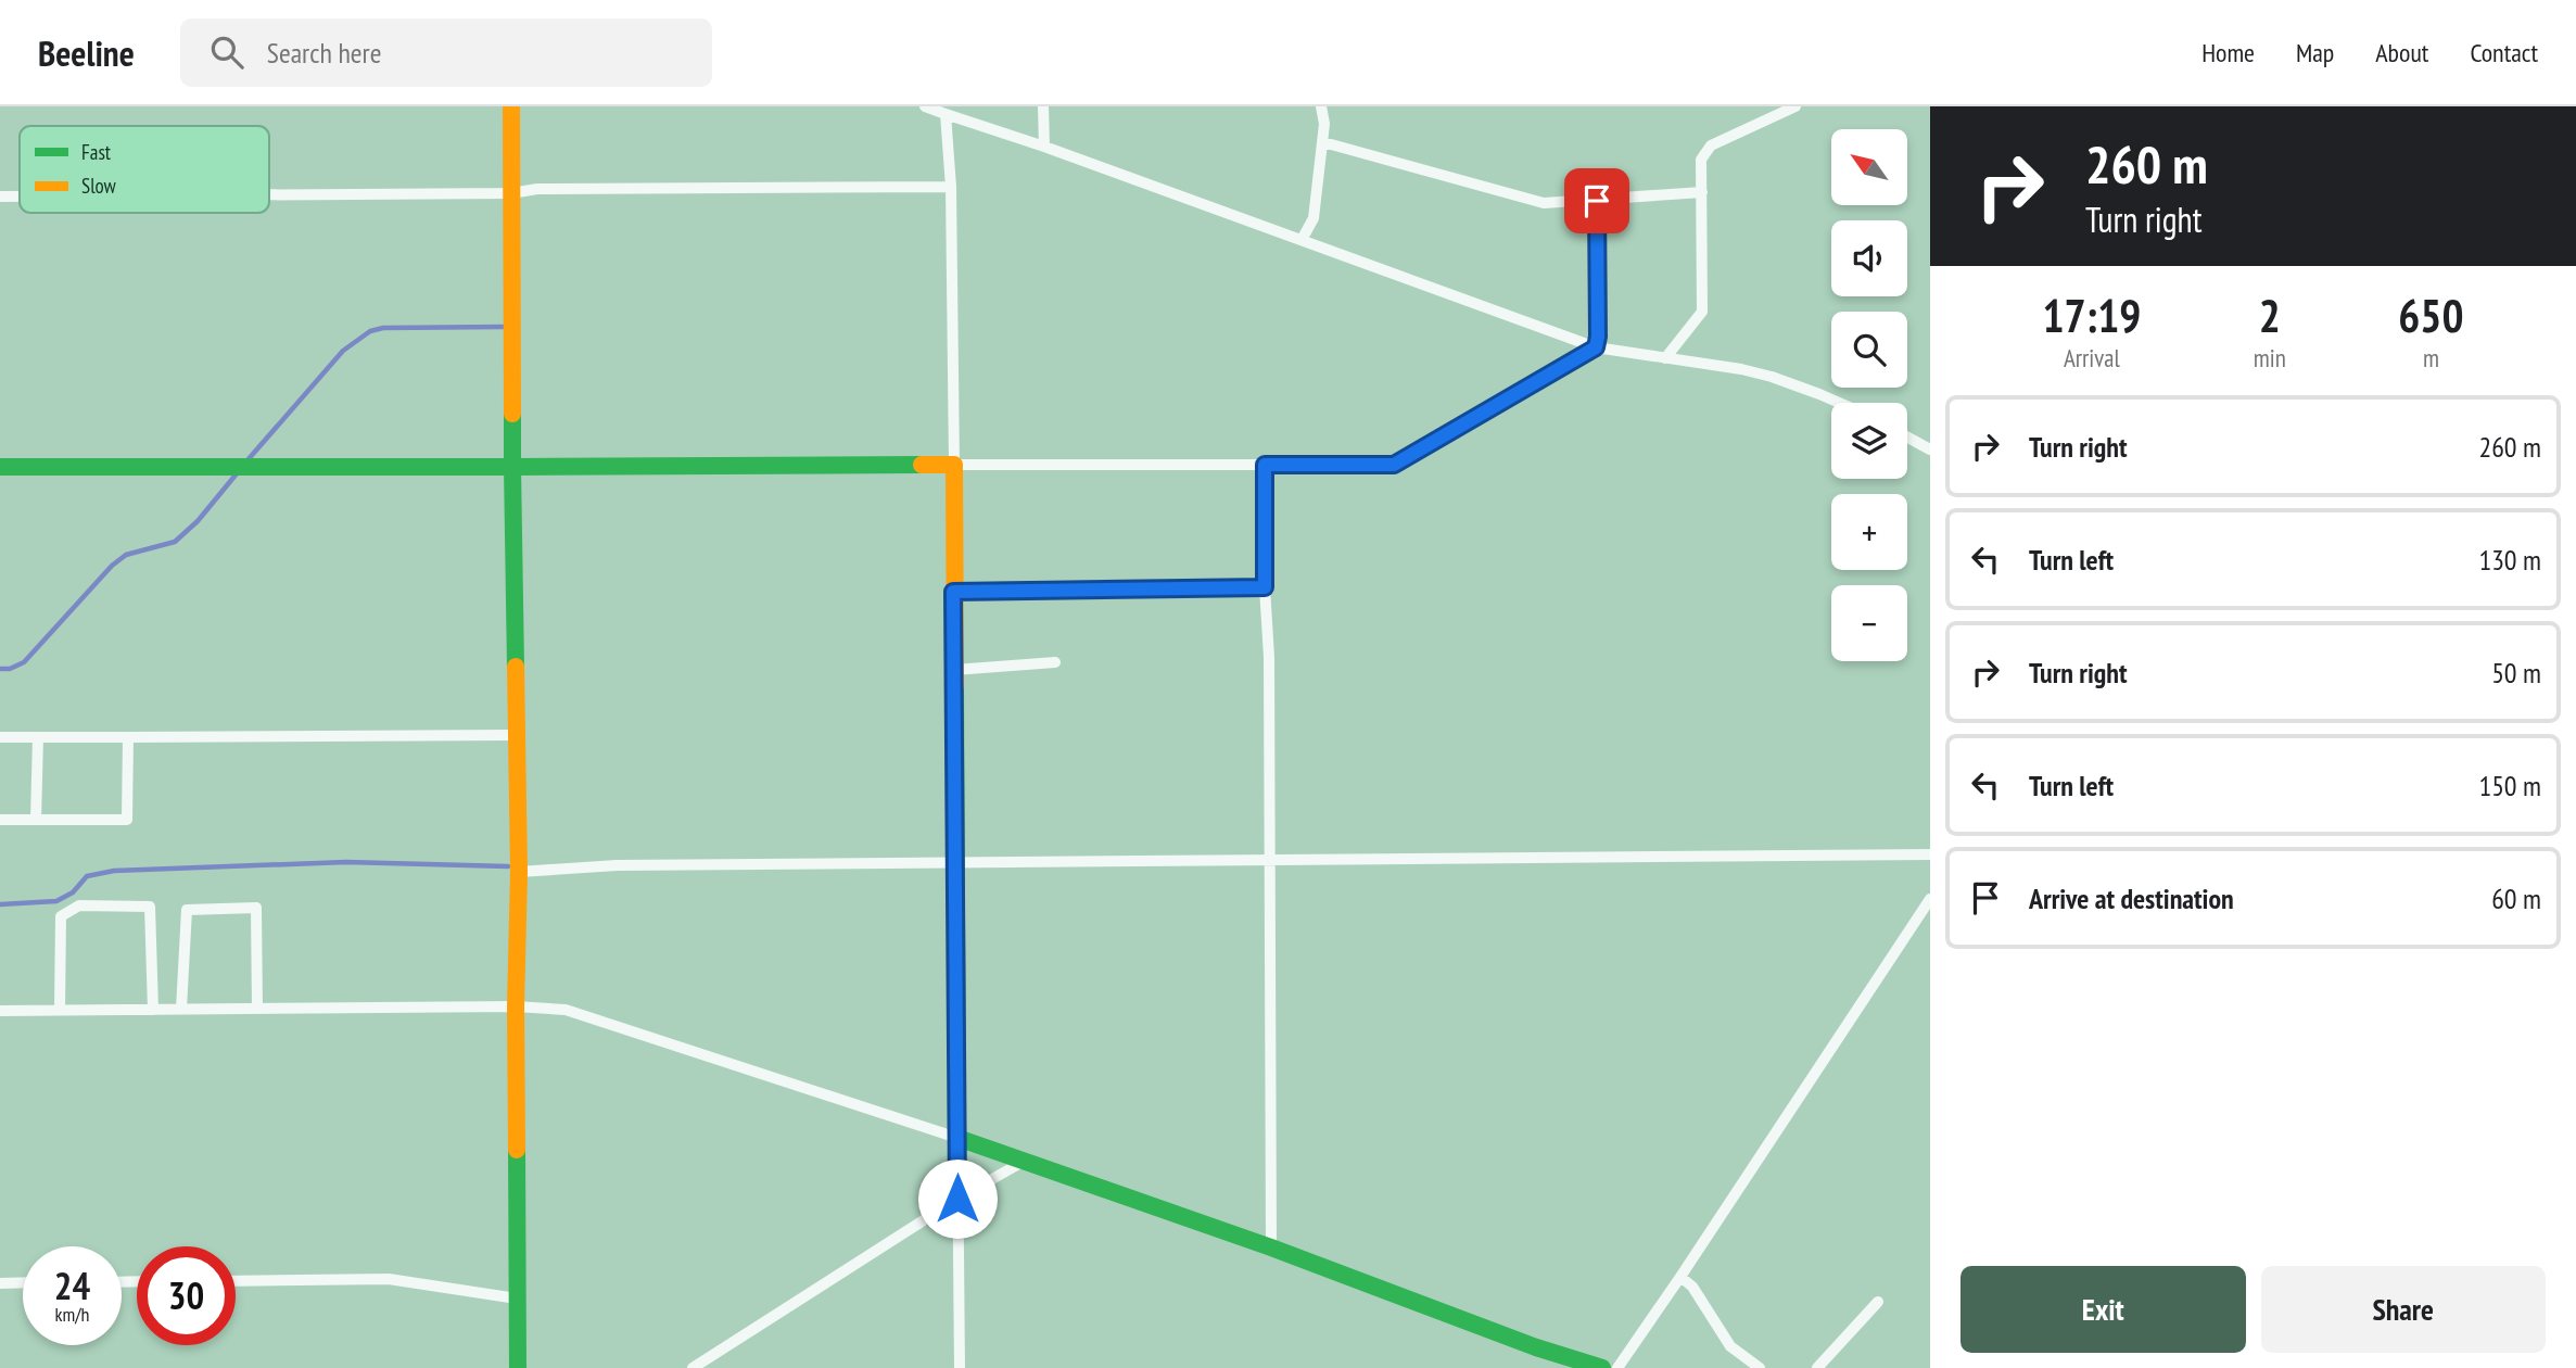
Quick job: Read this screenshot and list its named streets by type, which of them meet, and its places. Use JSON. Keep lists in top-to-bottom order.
{
  "legend": ["Fast", "Slow"],
  "north": "top left",
  "page": {
    "header": "Beeline",
    "search": "Search here",
    "nav": [
      "Home",
      "Map",
      "About",
      "Contact"
    ],
    "turn": ["260 m", "Turn right"],
    "map_buttons": ["+", "−"],
    "eta": [
      "17:19",
      "Arrival",
      "2",
      "min",
      "650",
      "m"
    ],
    "list": [
      {
        "name": "Turn right",
        "value": "260 m"
      },
      {
        "name": "Turn left",
        "value": "130 m"
      },
      {
        "name": "Turn right",
        "value": "50 m"
      },
      {
        "name": "Turn left",
        "value": "150 m"
      },
      {
        "name": "Arrive at destination",
        "value": "60 m"
      }
    ],
    "speed": "24 km/h",
    "limit": "30",
    "buttons": ["Exit", "Share"]
  }
}
